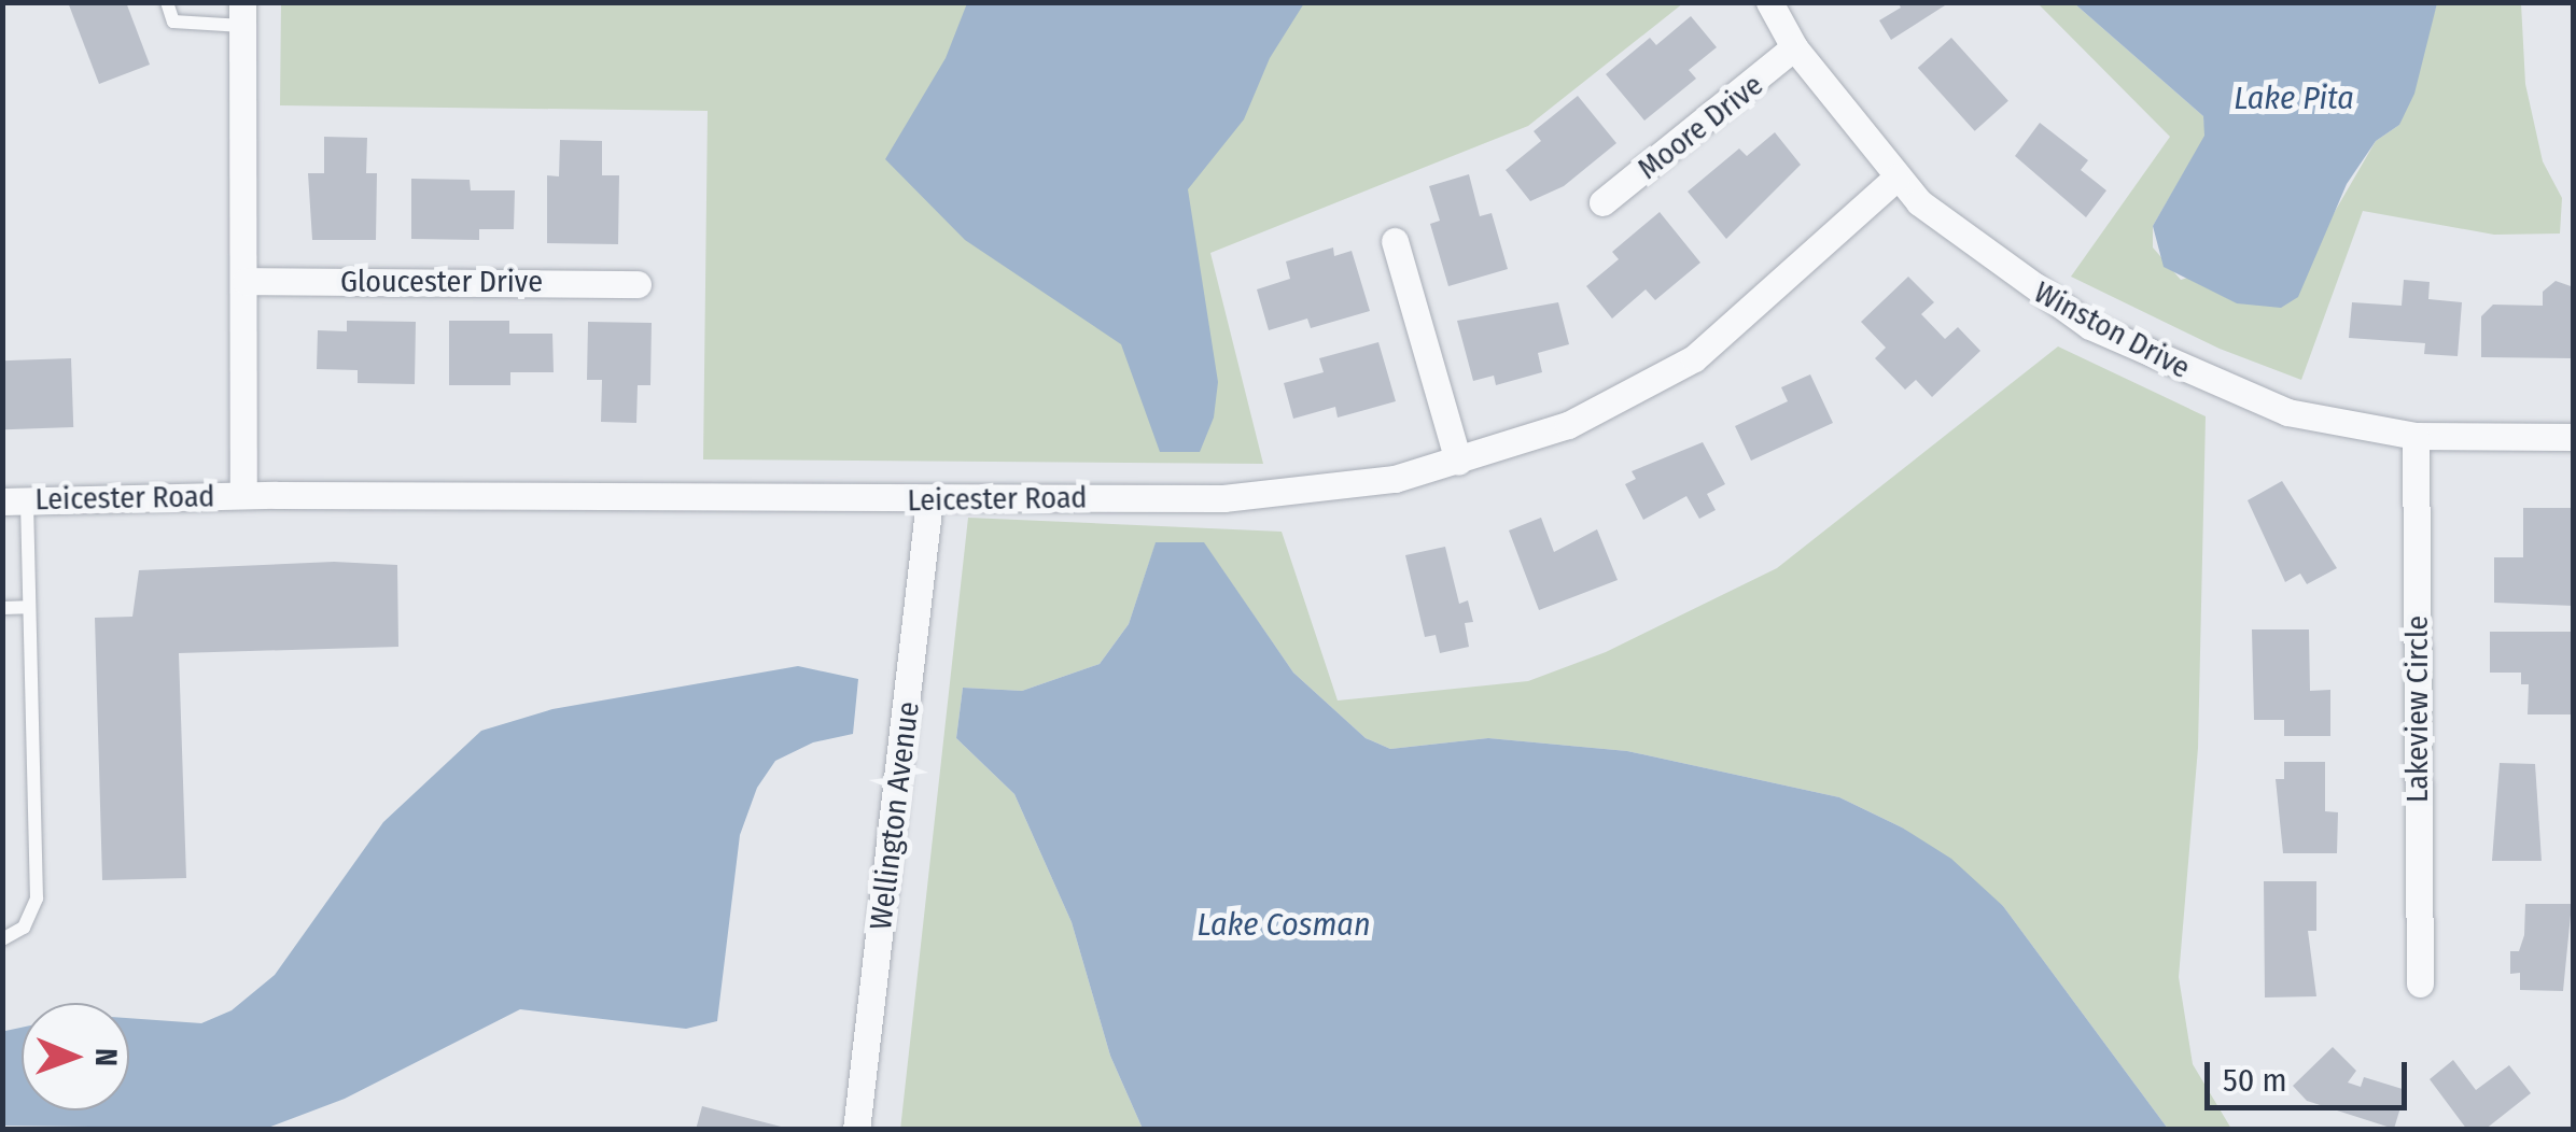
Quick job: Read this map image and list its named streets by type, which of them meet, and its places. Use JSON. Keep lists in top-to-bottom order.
{
  "streets": {
    "street": [
      "Moore Drive",
      "Gloucester Drive",
      "Winston Drive",
      "Leicester Road",
      "Lakeview Circle",
      "Wellington Avenue"
    ]
  },
  "crossings": [
    ["Moore Drive", "Winston Drive"],
    ["Winston Drive", "Leicester Road"],
    ["Winston Drive", "Lakeview Circle"],
    ["Leicester Road", "Wellington Avenue"]
  ],
  "water": ["Lake Pita", "Lake Cosman"],
  "scale_bar": "50 m",
  "north": "right"
}
